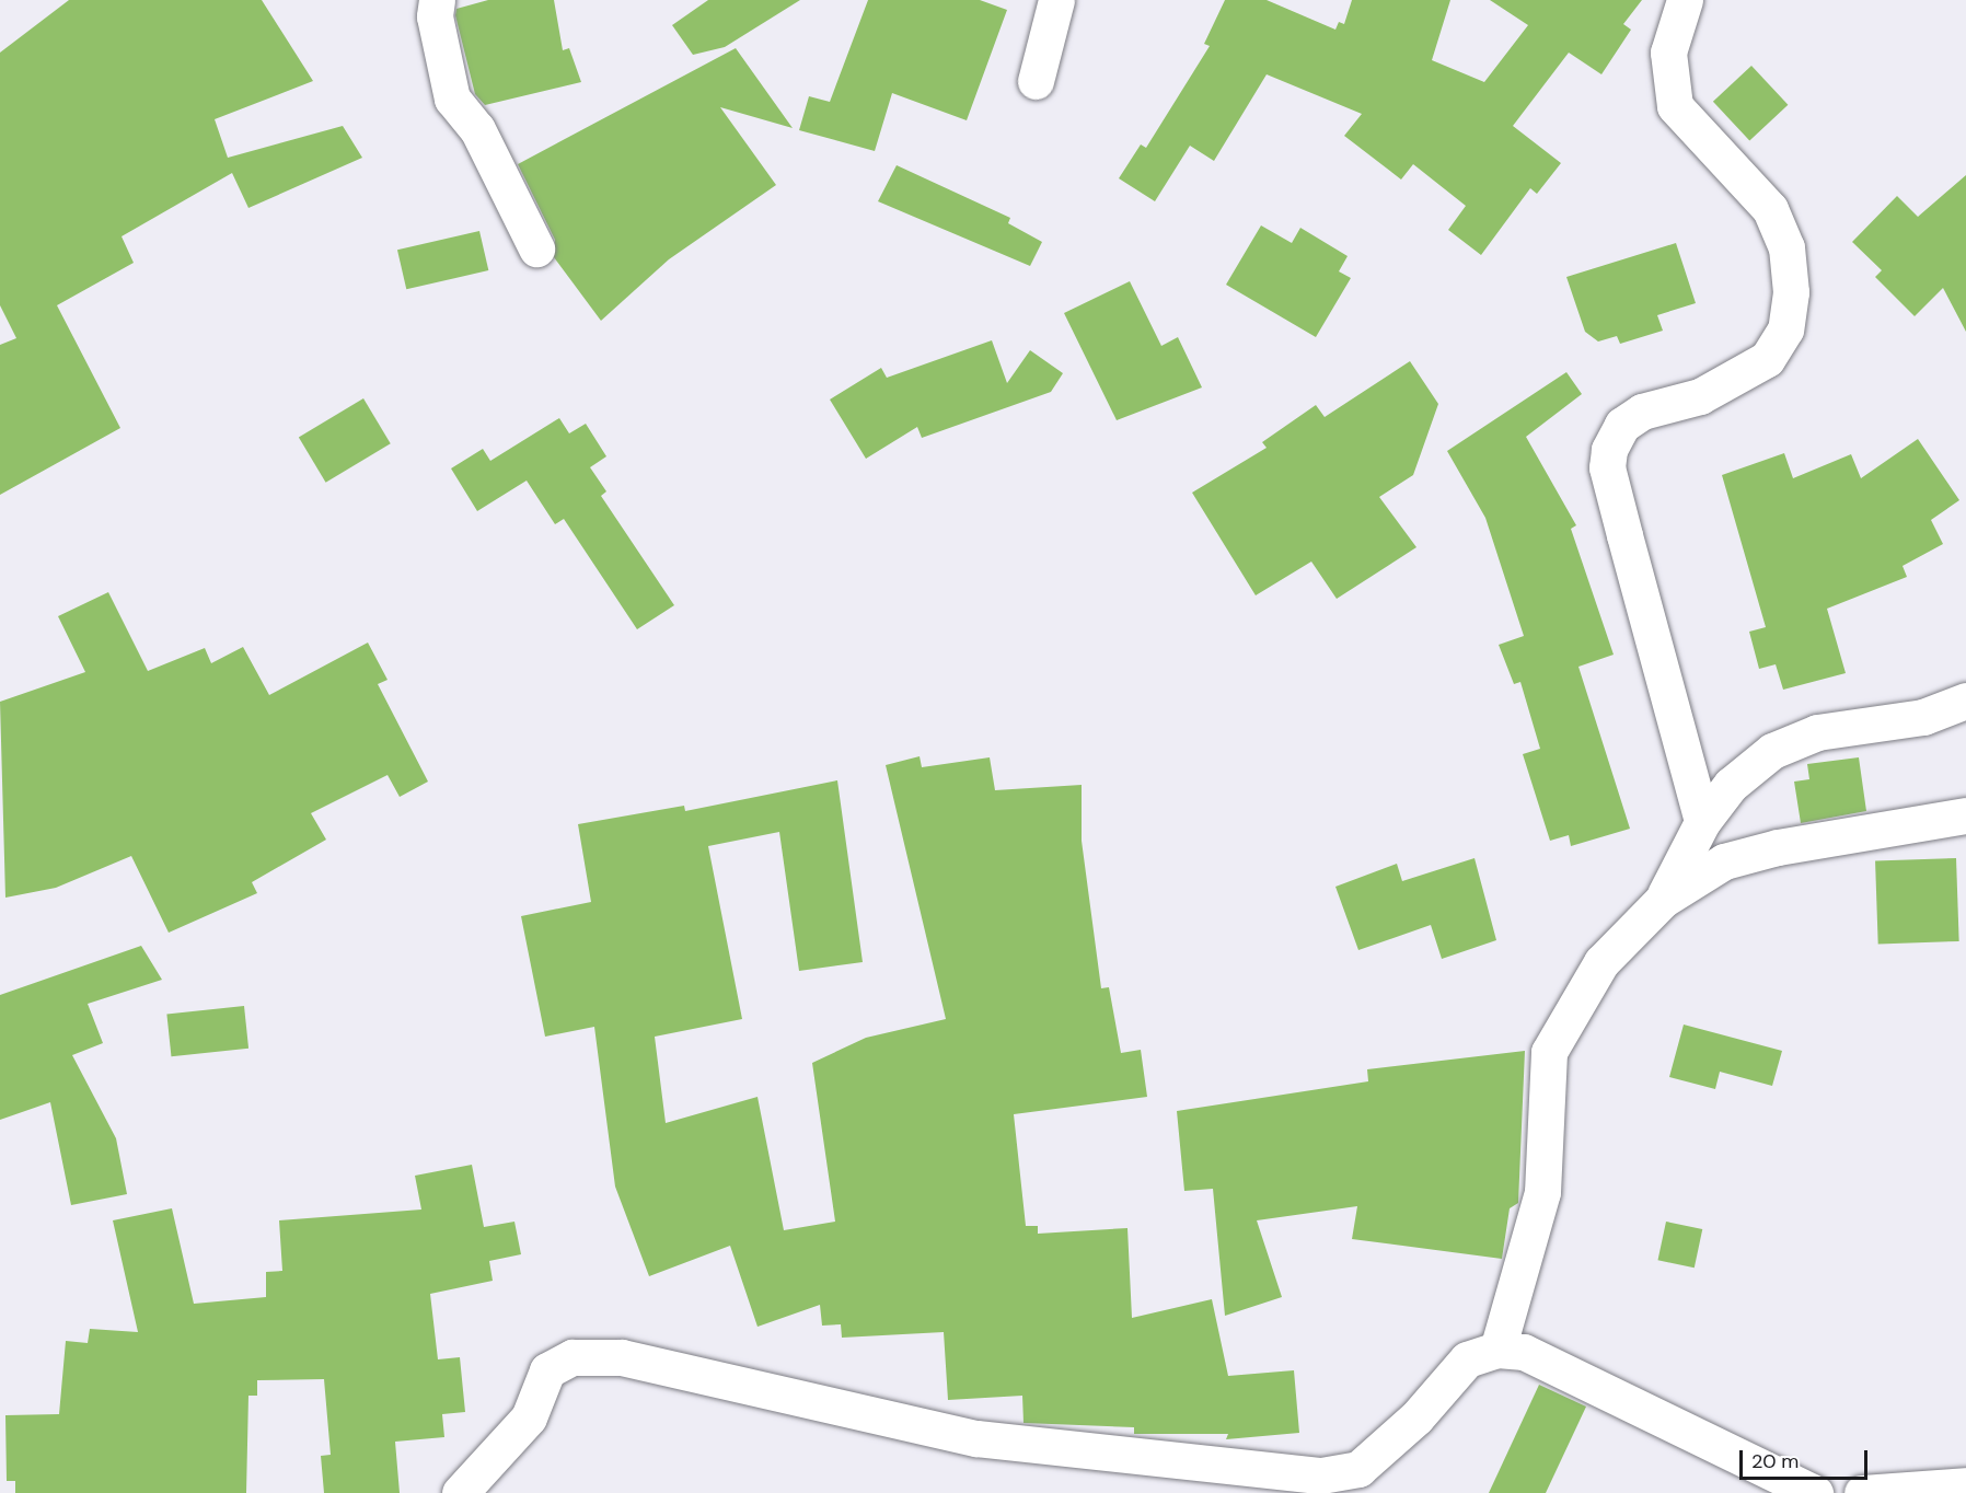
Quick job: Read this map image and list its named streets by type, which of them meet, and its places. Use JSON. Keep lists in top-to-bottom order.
{
  "scale_bar": "20 m"
}
